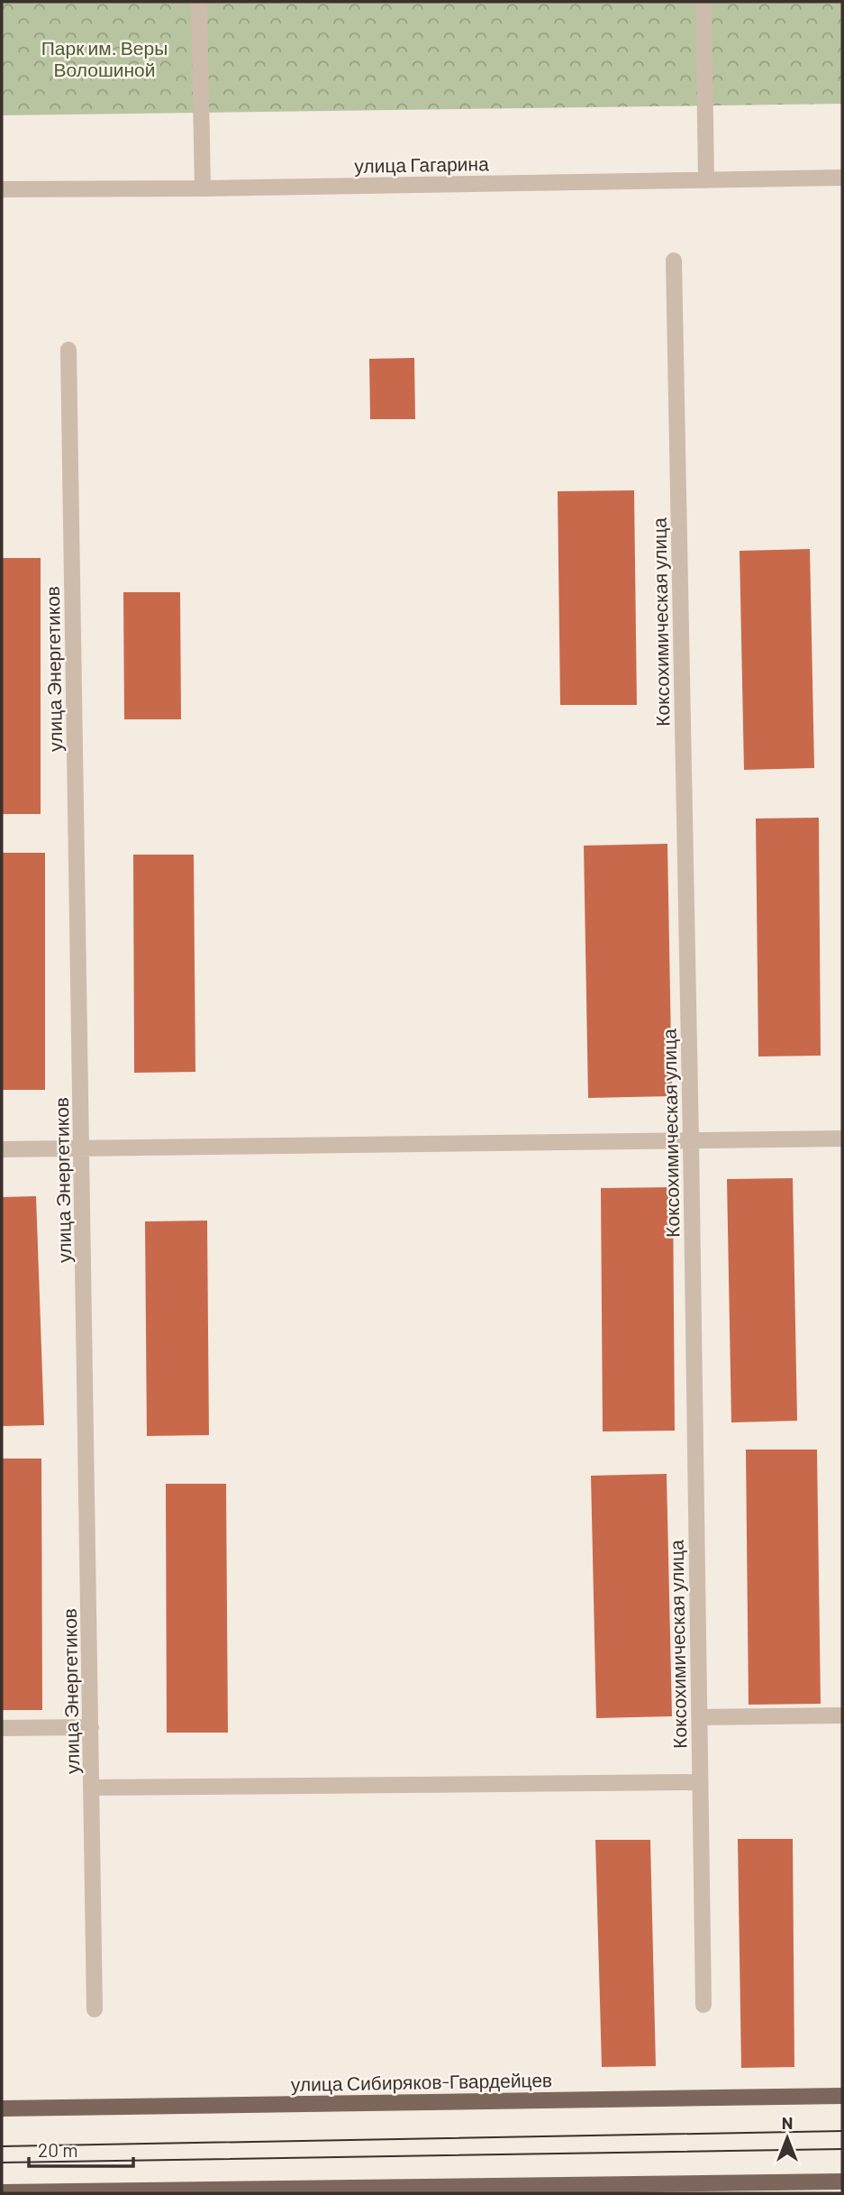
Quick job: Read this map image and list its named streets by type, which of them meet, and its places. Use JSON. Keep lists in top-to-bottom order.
{
  "streets": {
    "main road": ["улица Сибиряков-Гвардейцев"],
    "street": ["улица Гагарина", "Коксохимическая улица", "улица Энергетиков"]
  },
  "parks": ["Парк им. Веры Волошиной"],
  "scale_bar": "20 m",
  "north": "top"
}
